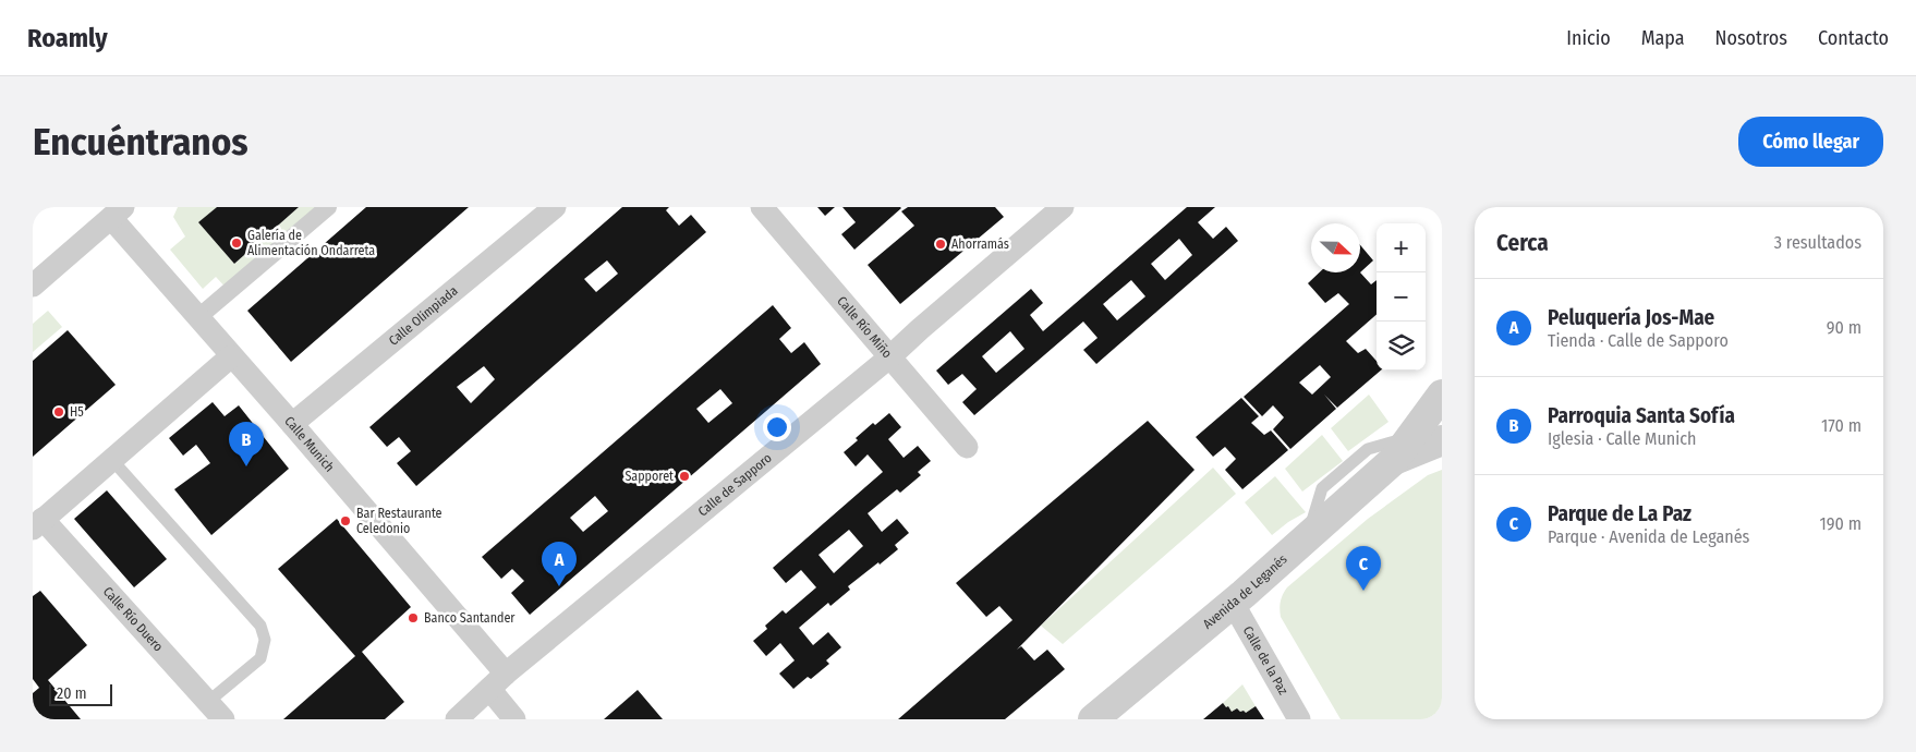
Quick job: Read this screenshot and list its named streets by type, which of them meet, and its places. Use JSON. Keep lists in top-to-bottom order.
{
  "streets": {
    "street": [
      "Calle Olimpiada",
      "Calle Río Miño",
      "Calle Munich",
      "Calle de Sapporo",
      "Avenida de Leganés",
      "Calle Río Duero",
      "Calle de la Paz"
    ]
  },
  "crossings": [
    ["Calle Olimpiada", "Calle Munich"],
    ["Calle Río Miño", "Calle de Sapporo"],
    ["Calle Munich", "Calle de Sapporo"],
    ["Calle Munich", "Calle Río Duero"],
    ["Avenida de Leganés", "Calle de la Paz"]
  ],
  "places": [
    "Galería de Alimentación Ondarreta",
    "Ahorramás",
    "H5",
    "Sapporet",
    "Bar Restaurante Celedonio",
    "Banco Santander"
  ],
  "scale_bar": "20 m",
  "north": "right",
  "page": {
    "header": "Roamly",
    "nav": [
      "Inicio",
      "Mapa",
      "Nosotros",
      "Contacto"
    ],
    "buttons": "Cómo llegar",
    "title": "Encuéntranos",
    "heading": ["Cerca", "3 resultados"],
    "map_buttons": ["+", "−"],
    "list": [
      {
        "mark": "A",
        "name": "Peluquería Jos-Mae",
        "note": "Tienda · Calle de Sapporo",
        "value": "90 m"
      },
      {
        "mark": "B",
        "name": "Parroquia Santa Sofía",
        "note": "Iglesia · Calle Munich",
        "value": "170 m"
      },
      {
        "mark": "C",
        "name": "Parque de La Paz",
        "note": "Parque · Avenida de Leganés",
        "value": "190 m"
      }
    ],
    "pins": ["B", "A", "C"],
    "scale": "20 m"
  }
}
